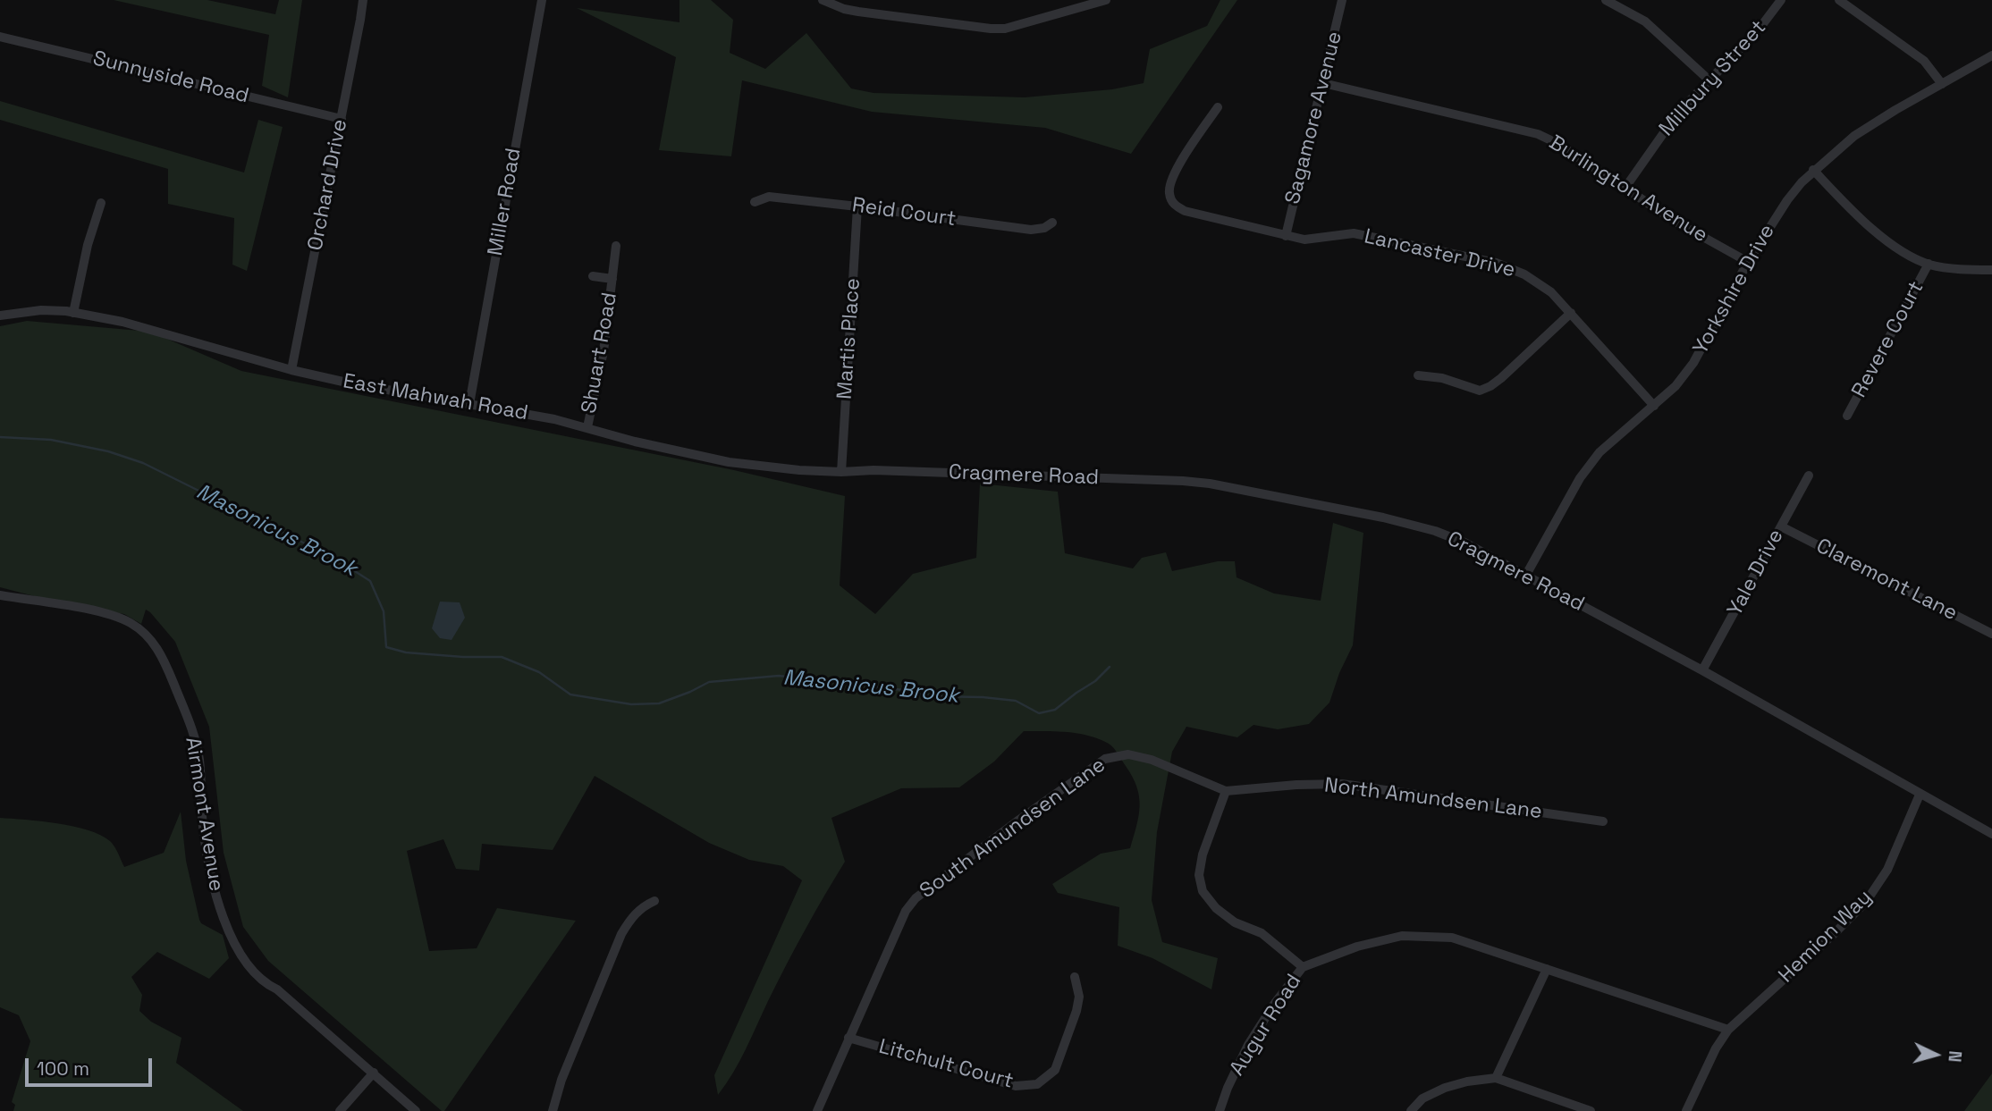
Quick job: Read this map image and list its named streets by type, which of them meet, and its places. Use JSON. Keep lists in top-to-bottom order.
{
  "streets": {
    "street": [
      "Sunnyside Road",
      "Millbury Street",
      "Sagamore Avenue",
      "Orchard Drive",
      "Burlington Avenue",
      "Miller Road",
      "Reid Court",
      "Lancaster Drive",
      "Yorkshire Drive",
      "Martis Place",
      "Revere Court",
      "Shuart Road",
      "East Mahwah Road",
      "Cragmere Road",
      "Yale Drive",
      "Claremont Lane",
      "North Amundsen Lane",
      "Airmont Avenue",
      "South Amundsen Lane",
      "Hemion Way",
      "Augur Road",
      "Litchult Court"
    ]
  },
  "crossings": [
    ["Sunnyside Road", "Orchard Drive"],
    ["Millbury Street", "Burlington Avenue"],
    ["Sagamore Avenue", "Burlington Avenue"],
    ["Sagamore Avenue", "Lancaster Drive"],
    ["Orchard Drive", "East Mahwah Road"],
    ["Burlington Avenue", "Yorkshire Drive"],
    ["Miller Road", "East Mahwah Road"],
    ["Reid Court", "Martis Place"],
    ["Lancaster Drive", "Yorkshire Drive"],
    ["Yorkshire Drive", "Cragmere Road"],
    ["Martis Place", "East Mahwah Road"],
    ["Shuart Road", "East Mahwah Road"],
    ["East Mahwah Road", "Cragmere Road"],
    ["Cragmere Road", "Yale Drive"],
    ["Cragmere Road", "Hemion Way"],
    ["Yale Drive", "Claremont Lane"],
    ["North Amundsen Lane", "South Amundsen Lane"],
    ["South Amundsen Lane", "Litchult Court"],
    ["Hemion Way", "Augur Road"]
  ],
  "water": ["Masonicus Brook"],
  "scale_bar": "100 m",
  "north": "right"
}
